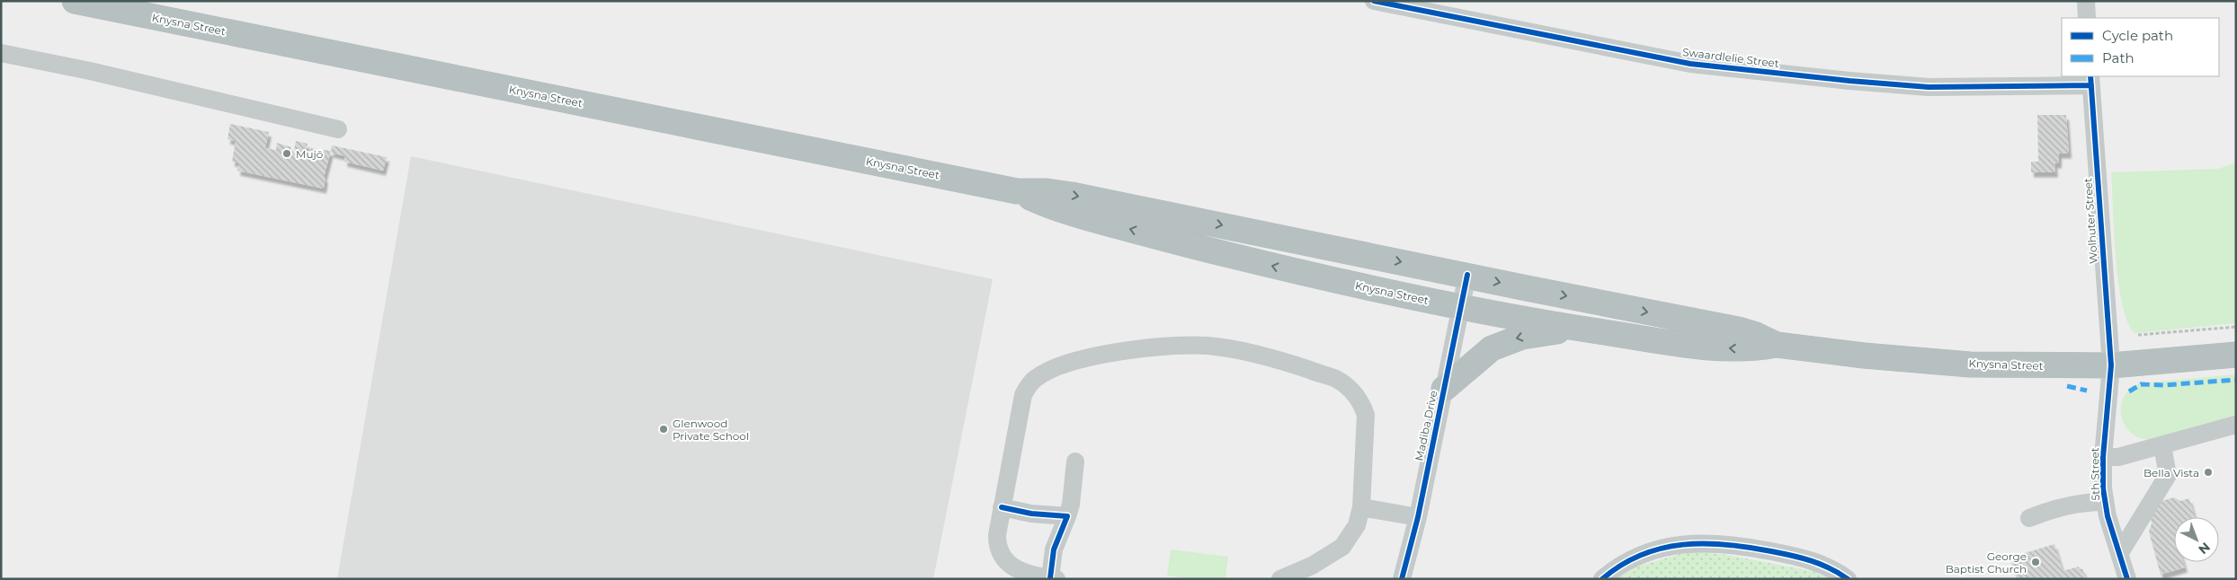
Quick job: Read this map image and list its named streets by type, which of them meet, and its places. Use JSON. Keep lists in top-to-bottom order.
{
  "streets": {
    "highway": ["Knysna Street"],
    "street": [
      "Swaardlelie Street",
      "Wolhuter Street",
      "Madiba Drive",
      "5th Street"
    ]
  },
  "crossings": [
    ["Knysna Street", "Wolhuter Street"],
    ["Knysna Street", "Madiba Drive"],
    ["Knysna Street", "5th Street"],
    ["Swaardlelie Street", "Wolhuter Street"],
    ["Wolhuter Street", "5th Street"]
  ],
  "places": [
    "Mujō",
    "Glenwood Private School",
    "Bella Vista",
    "George Baptist Church"
  ],
  "legend": ["Cycle path", "Path"],
  "north": "bottom right"
}
